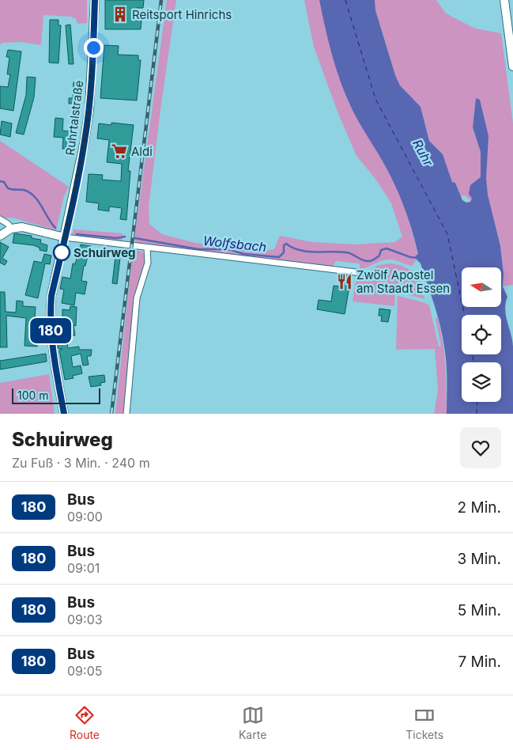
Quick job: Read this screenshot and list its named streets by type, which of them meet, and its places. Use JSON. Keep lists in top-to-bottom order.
{
  "streets": {
    "main road": ["Ruhrtalstraße"]
  },
  "water": ["Ruhr", "Wolfsbach"],
  "places": {
    "building": ["Reitsport Hinrichs"],
    "supermarket": ["Aldi"],
    "other": ["Schuirweg"],
    "restaurant": ["Zwölf Apostel am Staadt Essen"]
  },
  "lines": ["bus line 180"],
  "scale_bar": "100 m",
  "north": "left",
  "page": {
    "on_map": "180",
    "scale": "100 m",
    "heading": ["Schuirweg", "Zu Fuß · 3 Min. · 240 m"],
    "list": [
      {
        "mark": "180",
        "name": "Bus",
        "note": "09:00",
        "value": "2 Min."
      },
      {
        "mark": "180",
        "name": "Bus",
        "note": "09:01",
        "value": "3 Min."
      },
      {
        "mark": "180",
        "name": "Bus",
        "note": "09:03",
        "value": "5 Min."
      },
      {
        "mark": "180",
        "name": "Bus",
        "note": "09:05",
        "value": "7 Min."
      }
    ],
    "tabs": ["Route", "Karte", "Tickets"]
  }
}
